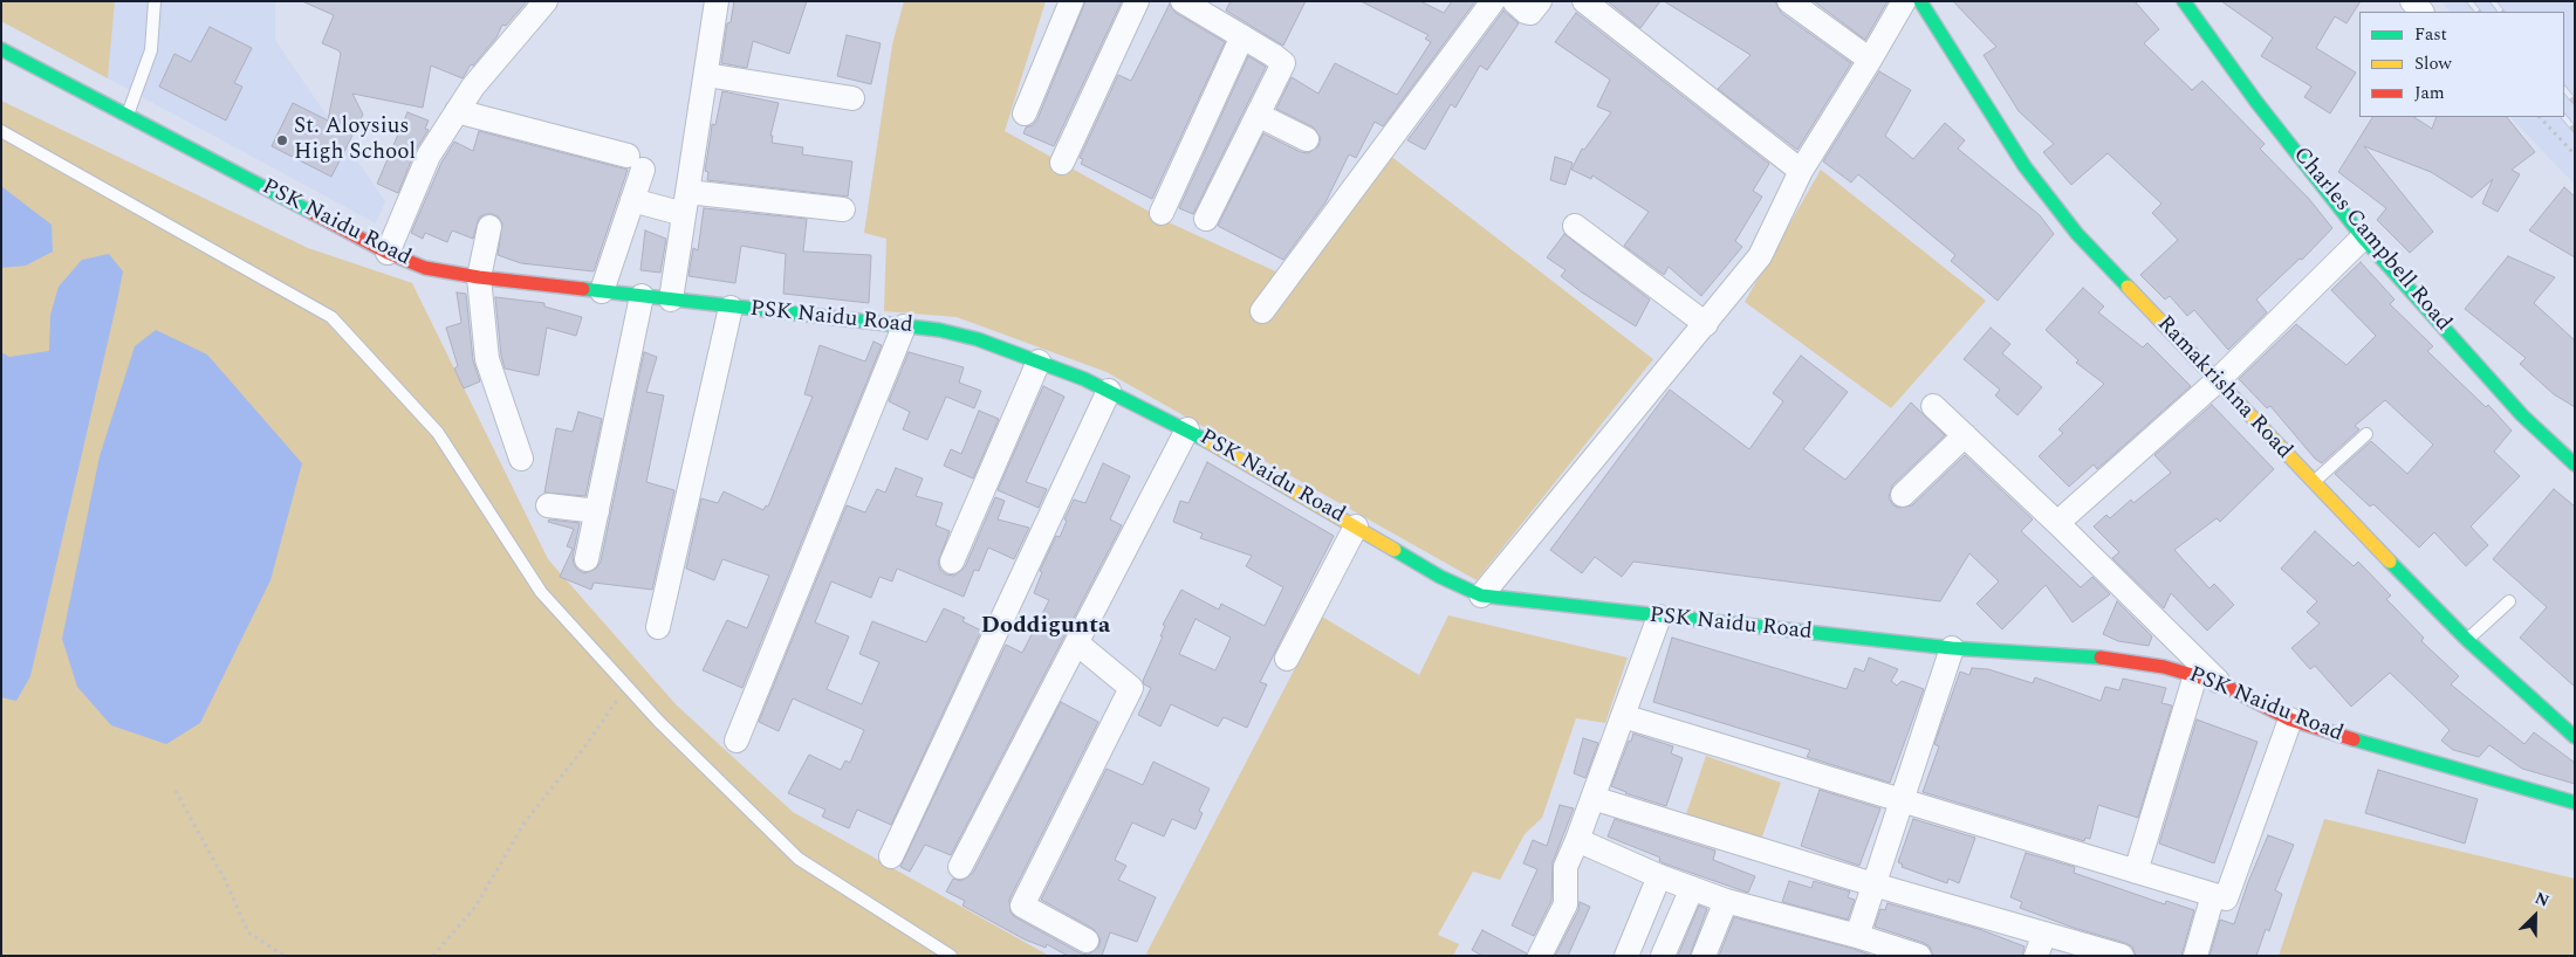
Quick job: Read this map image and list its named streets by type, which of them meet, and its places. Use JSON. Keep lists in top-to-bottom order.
{
  "streets": {
    "street": ["PSK Naidu Road", "Charles Campbell Road", "Ramakrishna Road"]
  },
  "districts": ["Doddigunta"],
  "places": ["St. Aloysius High School"],
  "legend": ["Fast", "Slow", "Jam"],
  "north": "top right"
}
